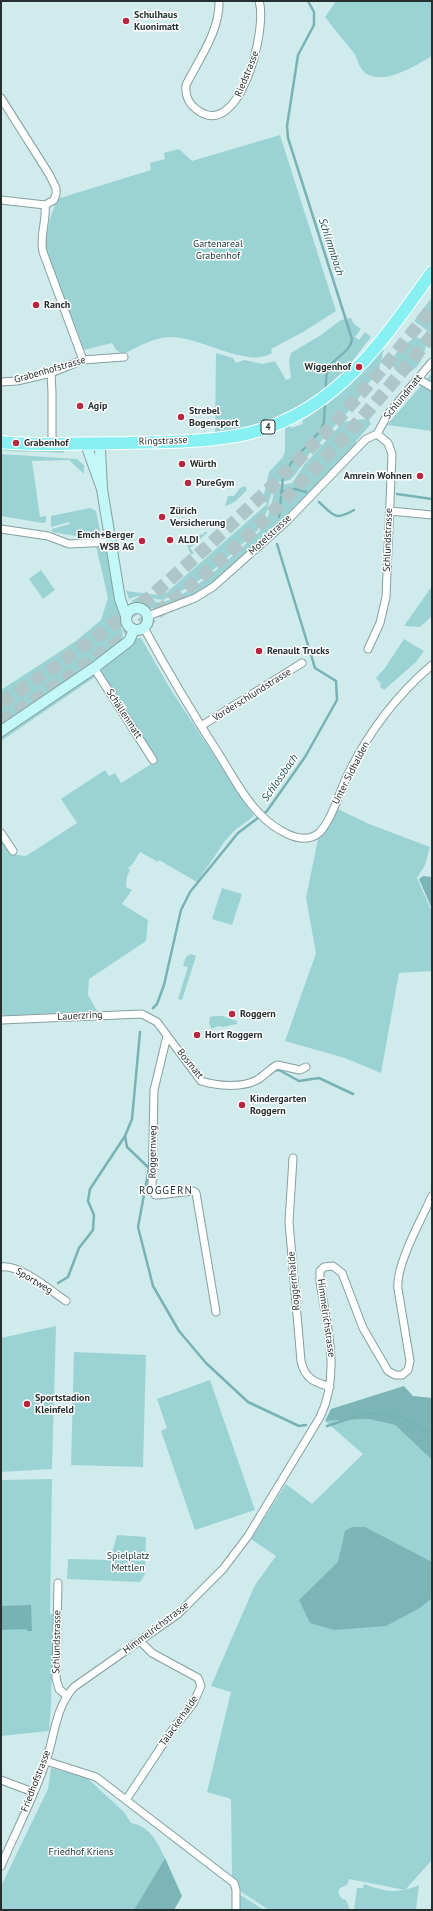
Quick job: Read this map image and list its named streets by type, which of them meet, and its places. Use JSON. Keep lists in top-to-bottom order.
{
  "streets": {
    "main road": ["4", "Ringstrasse"],
    "street": [
      "Riedstrasse",
      "Grabenhofstrasse",
      "Schlundmatt",
      "Motelstrasse",
      "Schlundstrasse",
      "Vorderschlundstrasse",
      "Schällenmatt",
      "Unter Sidhalden",
      "Lauerzring",
      "Bosmatt",
      "Roggernweg",
      "Sportweg",
      "Roggernhalde",
      "Himmelrichstrasse",
      "Talackerhalde",
      "Friedhofstrasse"
    ]
  },
  "crossings": [
    ["Schlundmatt", "Motelstrasse"],
    ["Schlundmatt", "Schlundstrasse"],
    ["Motelstrasse", "Schlundstrasse"],
    ["Motelstrasse", "Vorderschlundstrasse"],
    ["Schlundstrasse", "Himmelrichstrasse"],
    ["Schlundstrasse", "Friedhofstrasse"],
    ["Vorderschlundstrasse", "Unter Sidhalden"],
    ["Lauerzring", "Bosmatt"],
    ["Lauerzring", "Roggernweg"],
    ["Bosmatt", "Roggernweg"],
    ["Roggernhalde", "Himmelrichstrasse"],
    ["Himmelrichstrasse", "Talackerhalde"],
    ["Himmelrichstrasse", "Friedhofstrasse"]
  ],
  "districts": ["ROGGERN"],
  "water": ["Schlimmbach", "Schlossbach"],
  "parks": ["Gartenareal Grabenhof", "Spielplatz Mettlen", "Friedhof Kriens"],
  "places": [
    "Schulhaus Kuonimatt",
    "Ranch",
    "Wiggenhof",
    "Agip",
    "Strebel Bogensport",
    "Grabenhof",
    "Würth",
    "Amrein Wohnen",
    "PureGym",
    "Zürich Versicherung",
    "ALDI",
    "Emch+Berger WSB AG",
    "Renault Trucks",
    "Roggern",
    "Hort Roggern",
    "Kindergarten Roggern",
    "Sportstadion Kleinfeld"
  ]
}
